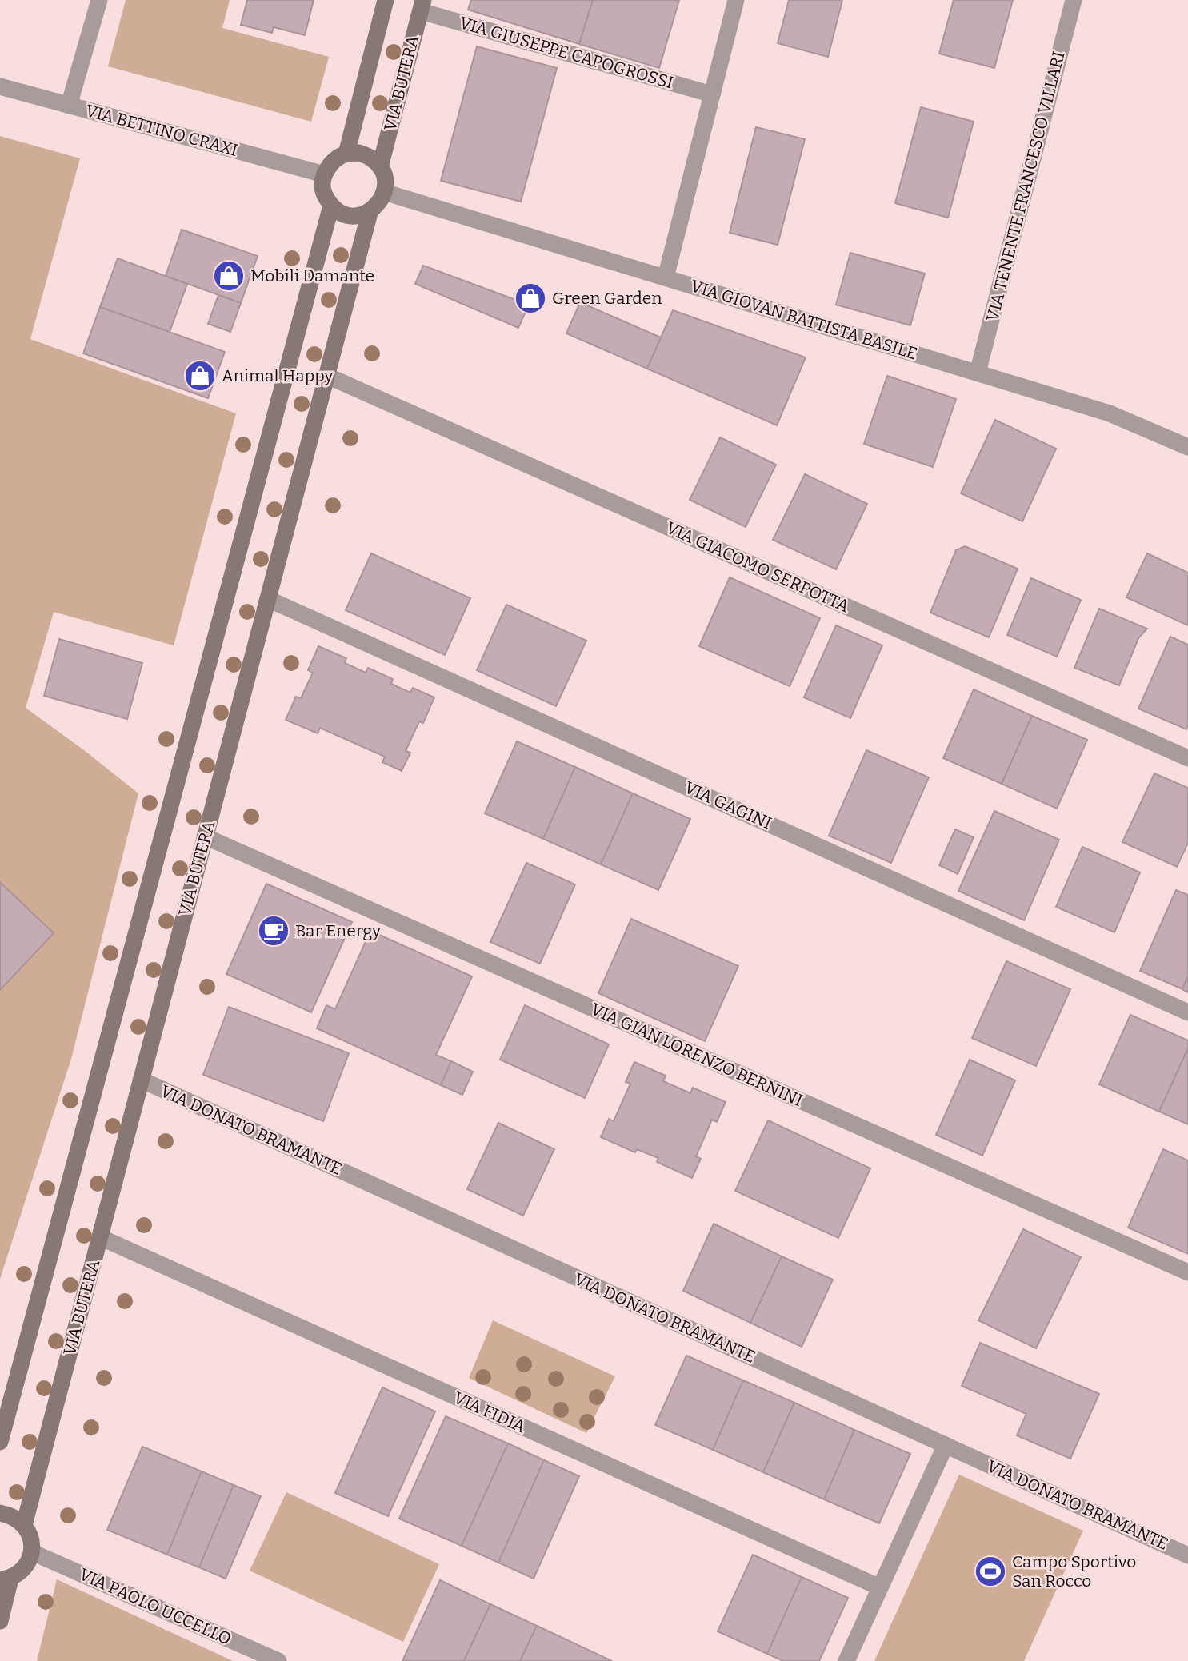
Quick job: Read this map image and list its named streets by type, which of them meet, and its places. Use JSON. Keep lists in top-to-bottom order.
{
  "streets": {
    "main road": ["VIA BUTERA"],
    "street": [
      "VIA GIUSEPPE CAPOGROSSI",
      "VIA BETTINO CRAXI",
      "VIA TENENTE FRANCESCO VILLARI",
      "VIA GIOVAN BATTISTA BASILE",
      "VIA GIACOMO SERPOTTA",
      "VIA GAGINI",
      "VIA GIAN LORENZO BERNINI",
      "VIA DONATO BRAMANTE",
      "VIA FIDIA",
      "VIA PAOLO UCCELLO"
    ]
  },
  "crossings": [
    ["VIA GIUSEPPE CAPOGROSSI", "VIA BUTERA"],
    ["VIA BUTERA", "VIA BETTINO CRAXI"],
    ["VIA BUTERA", "VIA GIOVAN BATTISTA BASILE"],
    ["VIA BUTERA", "VIA GIACOMO SERPOTTA"],
    ["VIA BUTERA", "VIA GAGINI"],
    ["VIA BUTERA", "VIA GIAN LORENZO BERNINI"],
    ["VIA BUTERA", "VIA DONATO BRAMANTE"],
    ["VIA BUTERA", "VIA FIDIA"],
    ["VIA BETTINO CRAXI", "VIA GIOVAN BATTISTA BASILE"],
    ["VIA TENENTE FRANCESCO VILLARI", "VIA GIOVAN BATTISTA BASILE"]
  ],
  "places": {
    "shop": ["Mobili Damante", "Green Garden", "Animal Happy"],
    "cafe": ["Bar Energy"],
    "sports": ["Campo Sportivo San Rocco"]
  }
}
